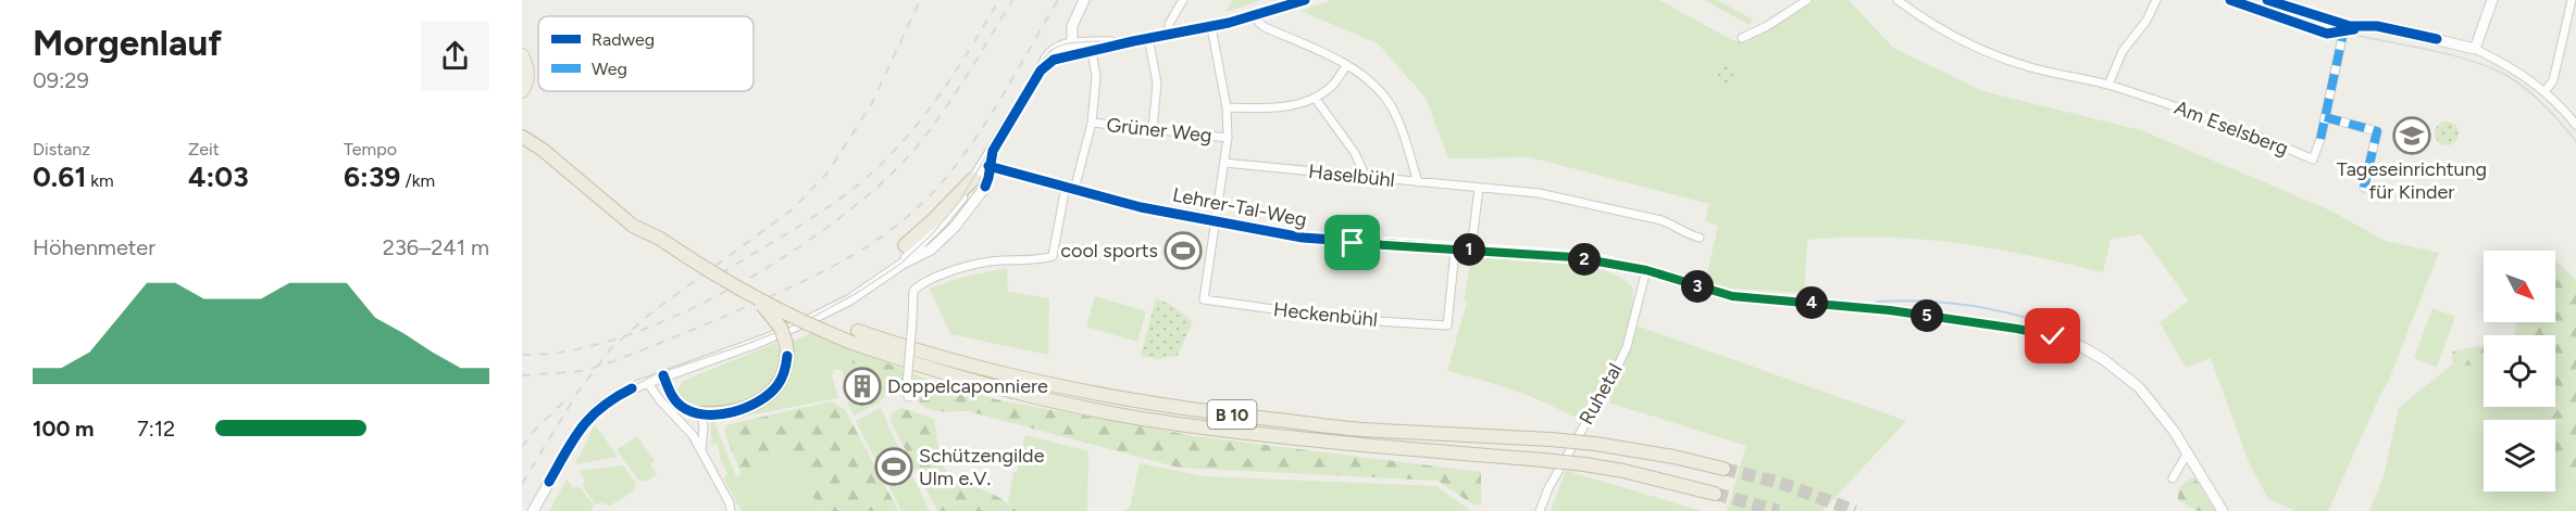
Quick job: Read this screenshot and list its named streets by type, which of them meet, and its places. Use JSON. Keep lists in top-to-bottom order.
{
  "streets": {
    "highway": ["B 10"],
    "street": [
      "Am Eselsberg",
      "Grüner Weg",
      "Haselbühl",
      "Lehrer-Tal-Weg",
      "Heckenbühl",
      "Ruhetal"
    ]
  },
  "crossings": [
    ["Lehrer-Tal-Weg", "Heckenbühl"],
    ["Lehrer-Tal-Weg", "Ruhetal"]
  ],
  "places": {
    "school or university": ["Tageseinrichtung für Kinder"],
    "sports": ["cool sports", "Schützengilde Ulm e.V."],
    "building": ["Doppelcaponniere"]
  },
  "legend": ["Radweg", "Weg"],
  "north": "bottom right",
  "page": {
    "heading": ["Morgenlauf", "09:29"],
    "stats": [
      ["Distanz", "0.61 km"],
      ["Zeit", "4:03"],
      ["Tempo", "6:39 /km"]
    ],
    "chart": ["Höhenmeter", "236–241 m"],
    "pins": [
      "1",
      "2",
      "3",
      "4",
      "5"
    ],
    "list": [
      {
        "name": "100 m",
        "note": "7:12"
      }
    ]
  }
}
